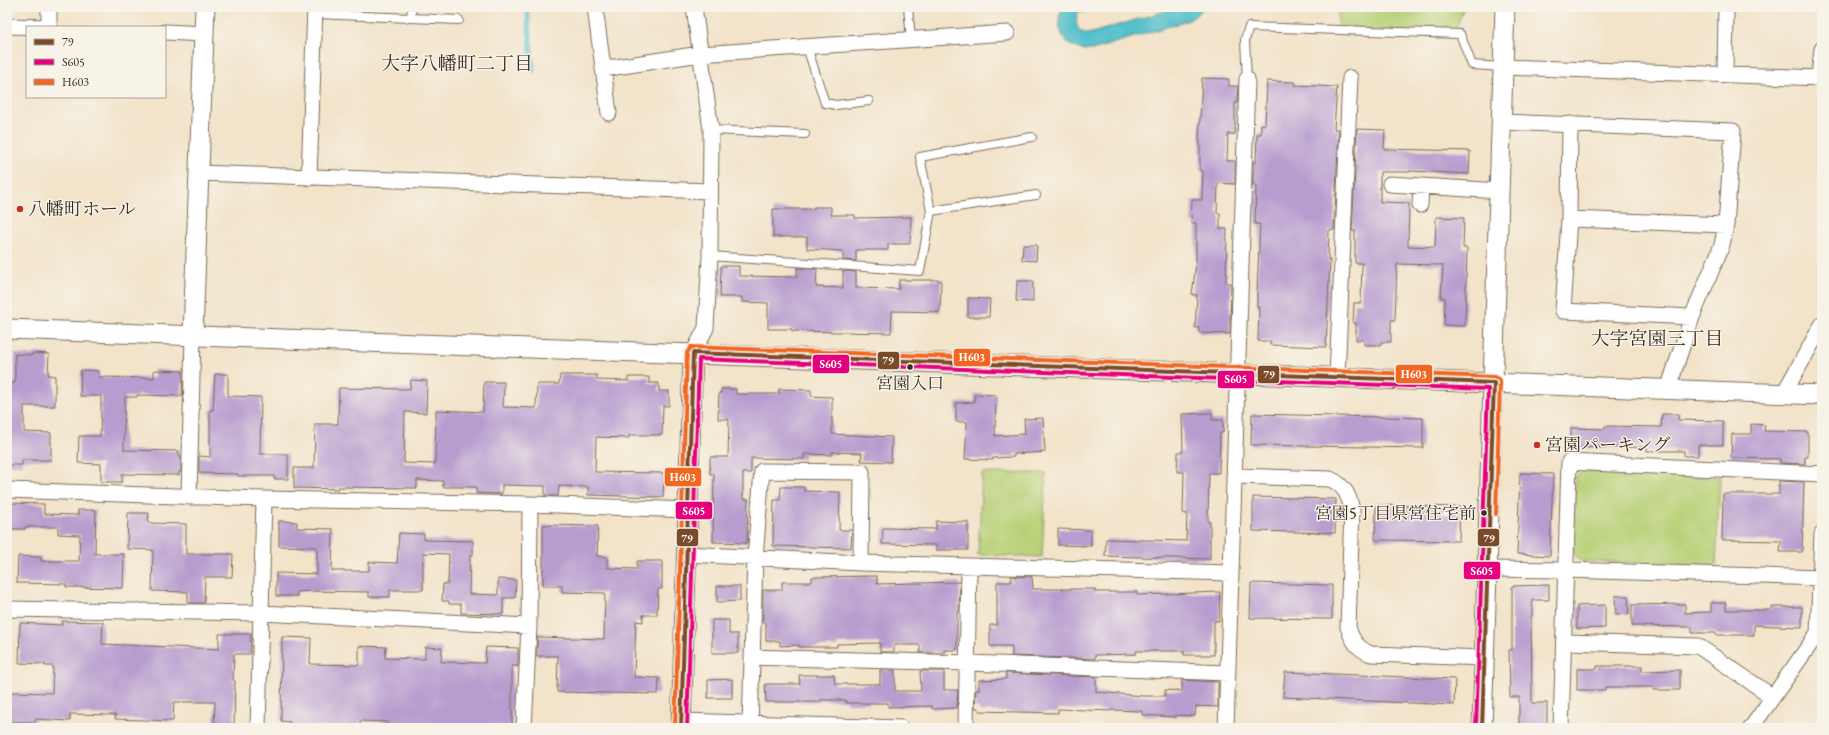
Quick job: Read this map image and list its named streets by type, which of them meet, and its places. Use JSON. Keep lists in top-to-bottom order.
{
  "districts": ["大字八幡町二丁目", "大字宮園三丁目"],
  "places": [
    "八幡町ホール",
    "宮園入口",
    "宮園パーキング",
    "宮園5丁目県営住宅前"
  ],
  "lines": ["transit line H603", "transit line 79", "transit line S605"],
  "legend": ["79", "S605", "H603"]
}
